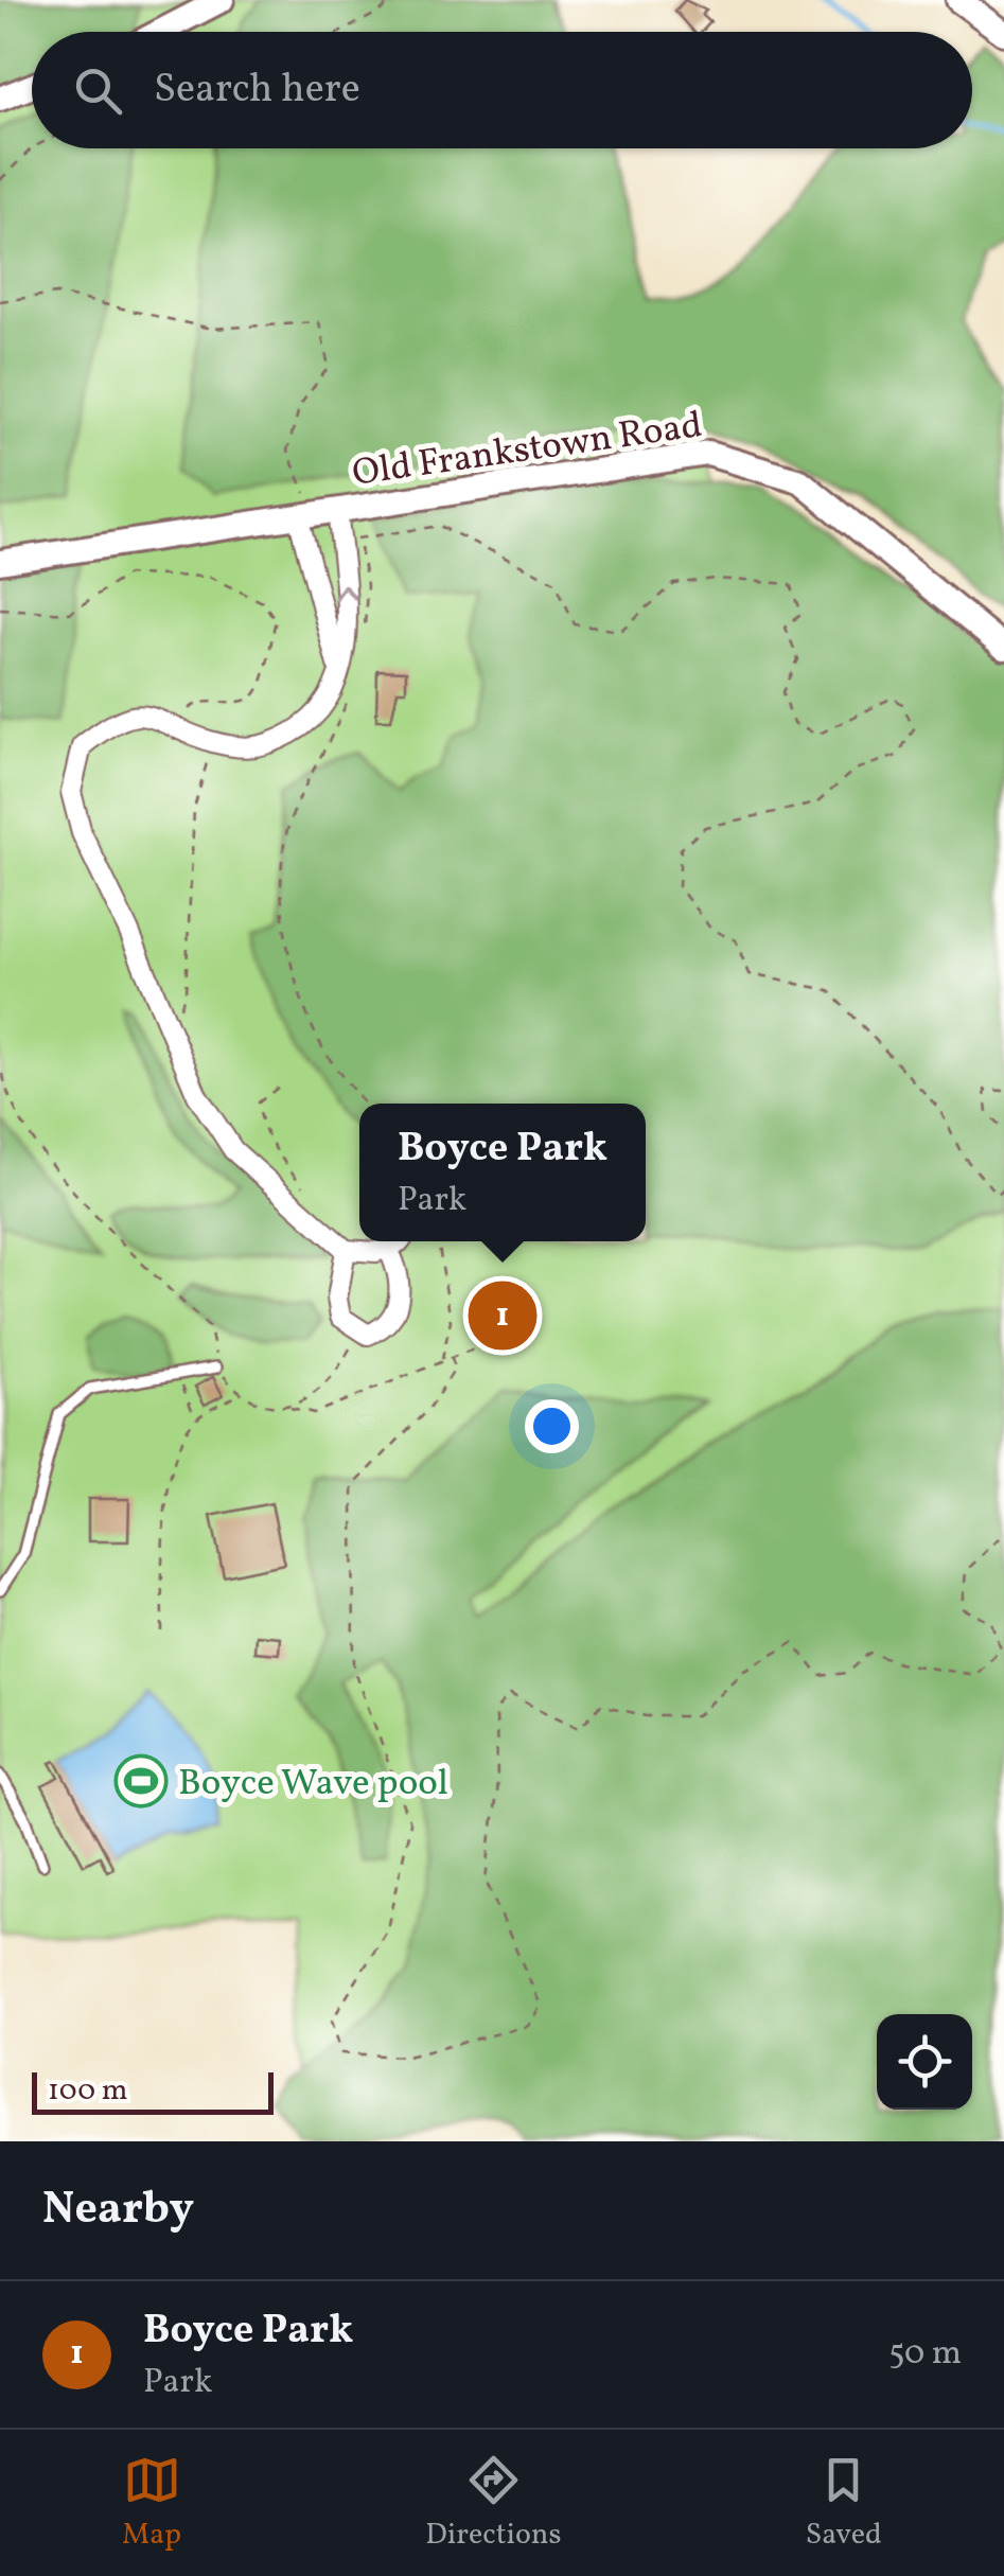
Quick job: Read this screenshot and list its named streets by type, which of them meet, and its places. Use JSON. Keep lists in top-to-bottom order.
{
  "streets": {
    "street": ["Old Frankstown Road"]
  },
  "places": {
    "sports": ["Boyce Wave pool"]
  },
  "scale_bar": "100 m",
  "page": {
    "search": "Search here",
    "popup": ["Boyce Park", "Park"],
    "pins": "1",
    "scale": "100 m",
    "heading": "Nearby",
    "list": [
      {
        "mark": "1",
        "name": "Boyce Park",
        "note": "Park",
        "value": "50 m"
      }
    ],
    "nav": ["Map", "Directions", "Saved"]
  }
}
